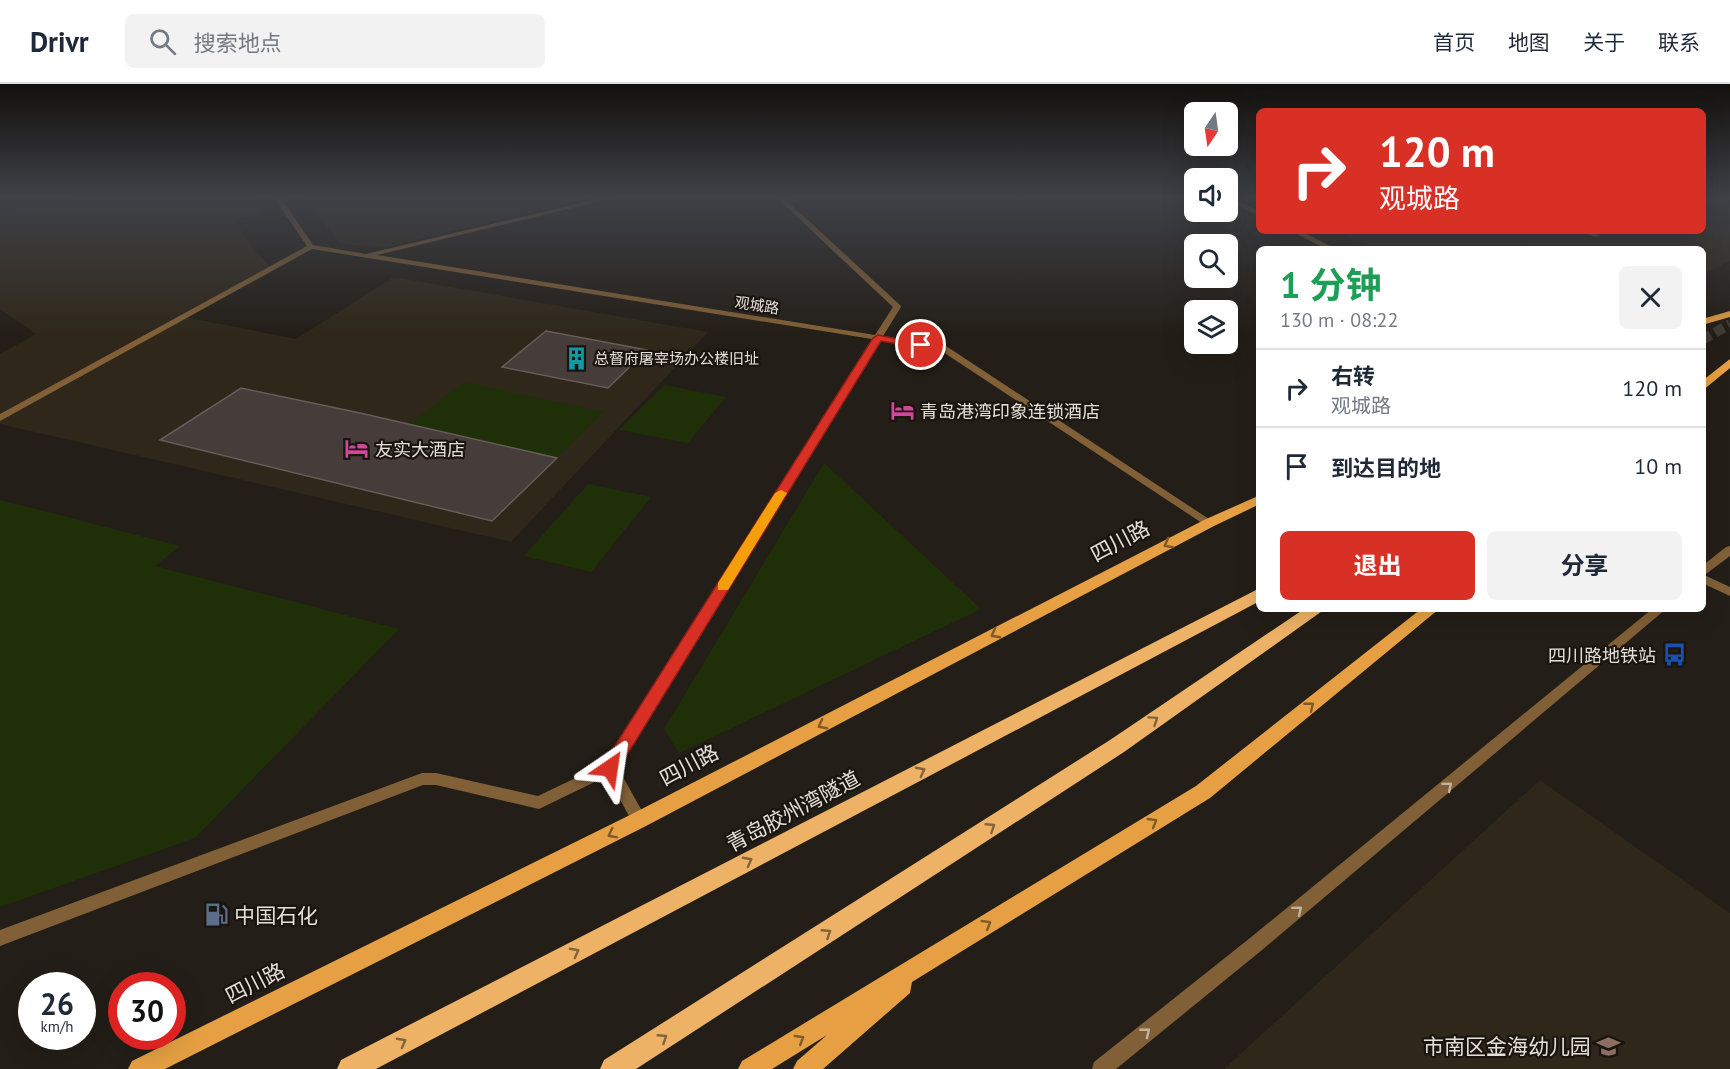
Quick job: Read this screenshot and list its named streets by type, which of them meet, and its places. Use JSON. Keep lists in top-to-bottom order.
{
  "streets": {
    "highway": ["青岛胶州湾隧道"],
    "main road": ["四川路"],
    "street": ["观城路"]
  },
  "crossings": [
    ["观城路", "四川路"]
  ],
  "one_way": ["四川路"],
  "places": {
    "building": ["总督府屠宰场办公楼旧址"],
    "hotel": ["青岛港湾印象连锁酒店", "友实大酒店"],
    "bus stop": ["四川路地铁站"],
    "fuel station": ["中国石化"],
    "school or university": ["市南区金海幼儿园"]
  },
  "north": "bottom",
  "page": {
    "header": "Drivr",
    "search": "搜索地点",
    "nav": [
      "首页",
      "地图",
      "关于",
      "联系"
    ],
    "turn": ["120 m", "观城路"],
    "heading": ["1 分钟", "130 m · 08:22"],
    "list": [
      {
        "name": "右转",
        "note": "观城路",
        "value": "120 m"
      },
      {
        "name": "到达目的地",
        "value": "10 m"
      }
    ],
    "buttons": ["退出", "分享"],
    "speed": "26 km/h",
    "limit": "30"
  }
}
